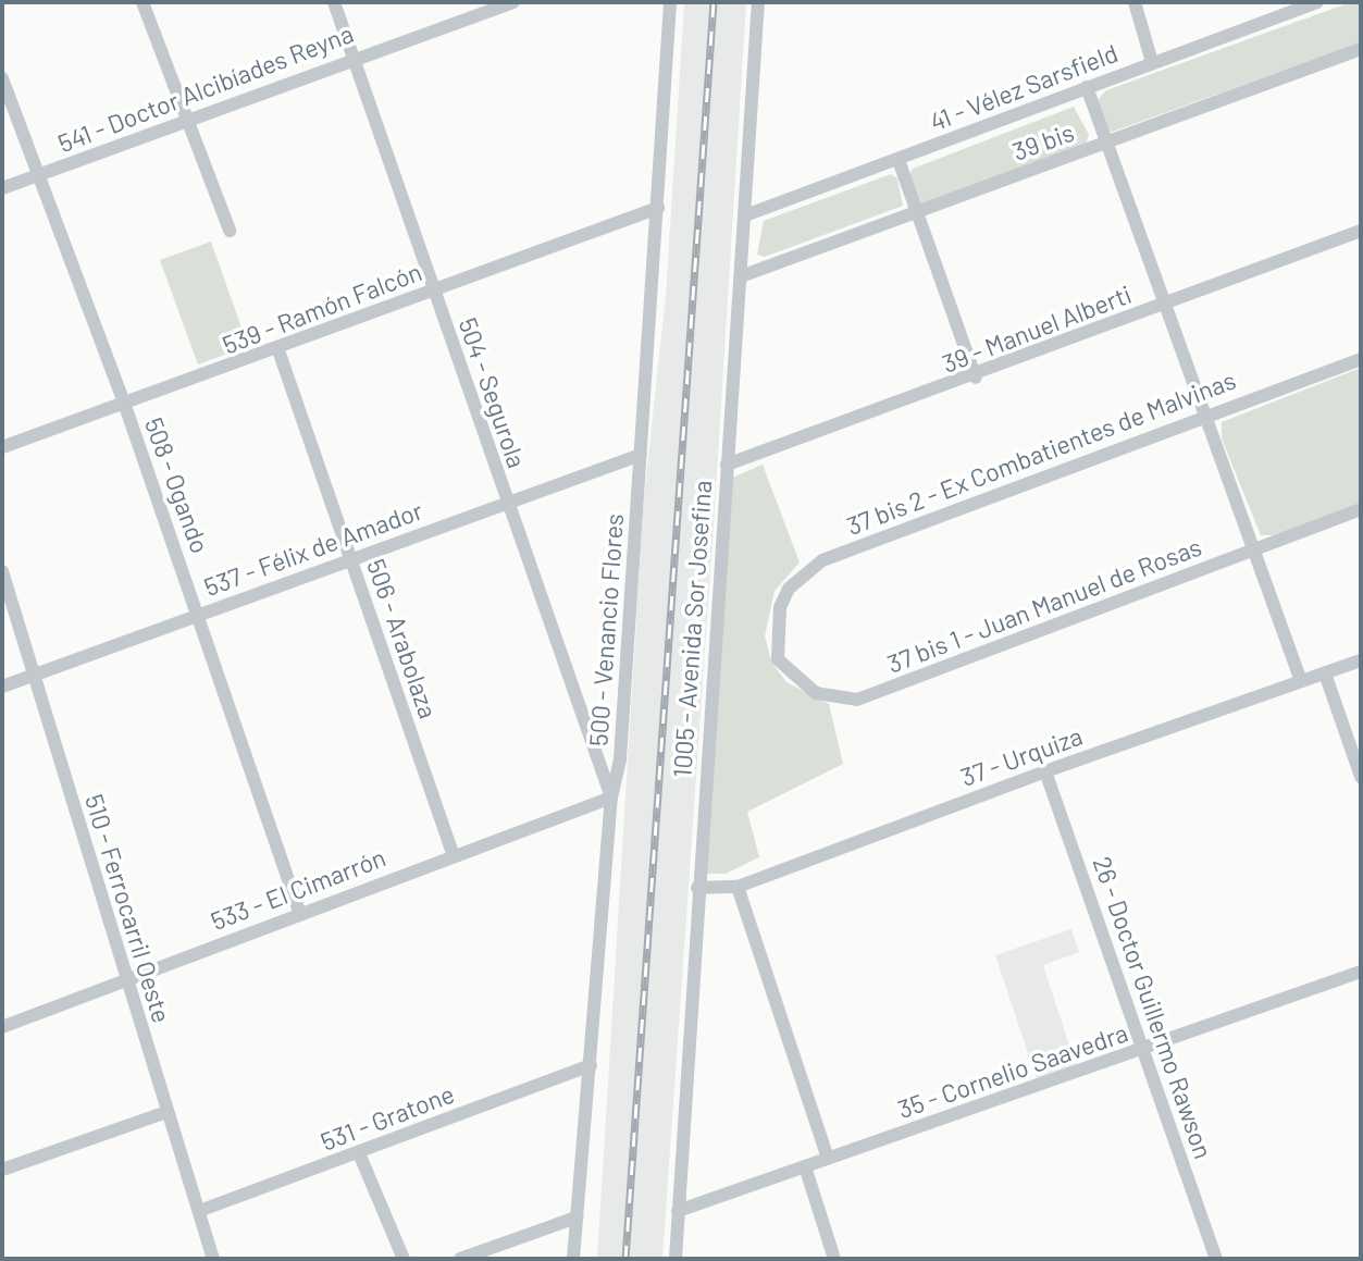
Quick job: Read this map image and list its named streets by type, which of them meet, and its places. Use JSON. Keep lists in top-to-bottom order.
{
  "streets": {
    "street": [
      "41 - Vélez Sarsfield",
      "541 - Doctor Alcibíades Reyna",
      "39 bis",
      "539 - Ramón Falcón",
      "39 - Manuel Alberti",
      "504 - Segurola",
      "37 bis 2 - Ex Combatientes de Malvinas",
      "508 - Ogando",
      "537 - Félix de Amador",
      "37 bis 1 - Juan Manuel de Rosas",
      "1005 - Avenida Sor Josefina",
      "500 - Venancio Flores",
      "506 - Arabolaza",
      "37 - Urquiza",
      "533 - El Cimarrón",
      "510 - Ferrocarril Oeste",
      "26 - Doctor Guillermo Rawson",
      "35 - Cornelio Saavedra",
      "531 - Gratone"
    ]
  },
  "crossings": [
    ["41 - Vélez Sarsfield", "1005 - Avenida Sor Josefina"],
    ["541 - Doctor Alcibíades Reyna", "504 - Segurola"],
    ["541 - Doctor Alcibíades Reyna", "508 - Ogando"],
    ["39 bis", "1005 - Avenida Sor Josefina"],
    ["539 - Ramón Falcón", "504 - Segurola"],
    ["539 - Ramón Falcón", "508 - Ogando"],
    ["539 - Ramón Falcón", "500 - Venancio Flores"],
    ["539 - Ramón Falcón", "506 - Arabolaza"],
    ["39 - Manuel Alberti", "1005 - Avenida Sor Josefina"],
    ["504 - Segurola", "537 - Félix de Amador"],
    ["504 - Segurola", "500 - Venancio Flores"],
    ["504 - Segurola", "533 - El Cimarrón"],
    ["37 bis 2 - Ex Combatientes de Malvinas", "37 bis 1 - Juan Manuel de Rosas"],
    ["508 - Ogando", "537 - Félix de Amador"],
    ["508 - Ogando", "533 - El Cimarrón"],
    ["537 - Félix de Amador", "500 - Venancio Flores"],
    ["537 - Félix de Amador", "506 - Arabolaza"],
    ["537 - Félix de Amador", "510 - Ferrocarril Oeste"],
    ["1005 - Avenida Sor Josefina", "37 - Urquiza"],
    ["1005 - Avenida Sor Josefina", "35 - Cornelio Saavedra"],
    ["500 - Venancio Flores", "533 - El Cimarrón"],
    ["500 - Venancio Flores", "531 - Gratone"],
    ["506 - Arabolaza", "533 - El Cimarrón"],
    ["37 - Urquiza", "26 - Doctor Guillermo Rawson"],
    ["533 - El Cimarrón", "510 - Ferrocarril Oeste"],
    ["510 - Ferrocarril Oeste", "531 - Gratone"],
    ["26 - Doctor Guillermo Rawson", "35 - Cornelio Saavedra"]
  ]
}
